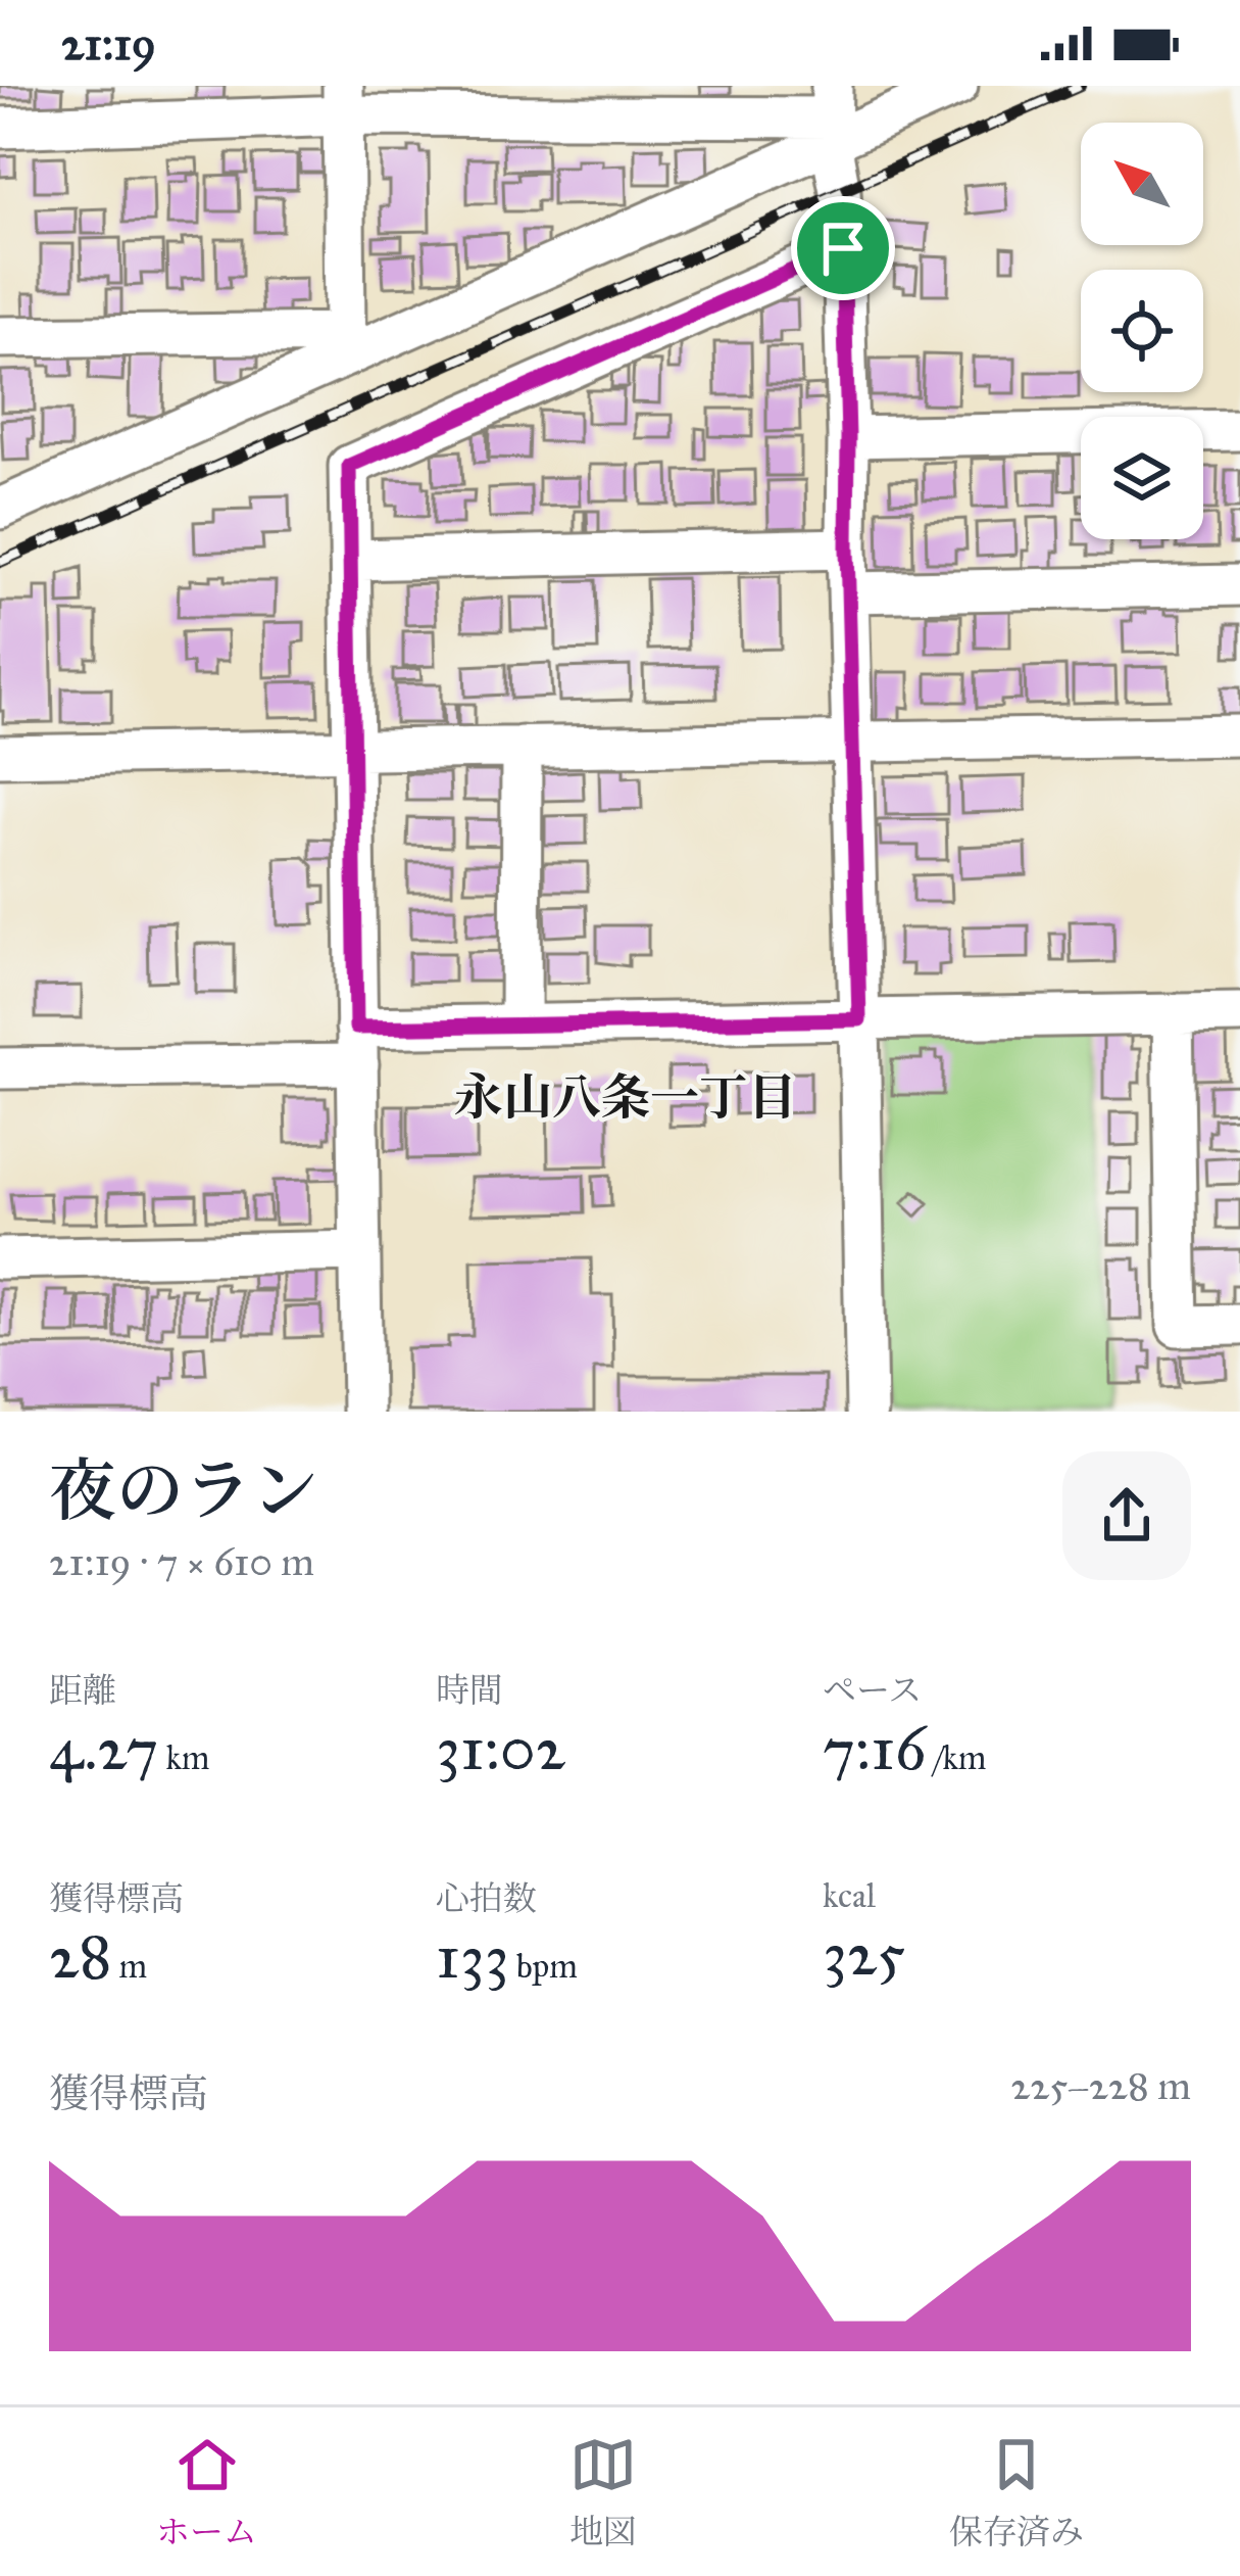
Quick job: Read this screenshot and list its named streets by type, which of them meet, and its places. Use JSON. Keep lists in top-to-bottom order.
{
  "districts": ["永山八条一丁目"],
  "north": "top left",
  "page": {
    "status": "21:19",
    "heading": ["夜のラン", "21:19 · 7 × 610 m"],
    "stats": [
      ["距離", "4.27 km"],
      ["時間", "31:02"],
      ["ペース", "7:16 /km"],
      ["獲得標高", "28 m"],
      ["心拍数", "133 bpm"],
      ["kcal", "325"]
    ],
    "chart": ["獲得標高", "225–228 m"],
    "tabs": ["ホーム", "地図", "保存済み"]
  }
}
